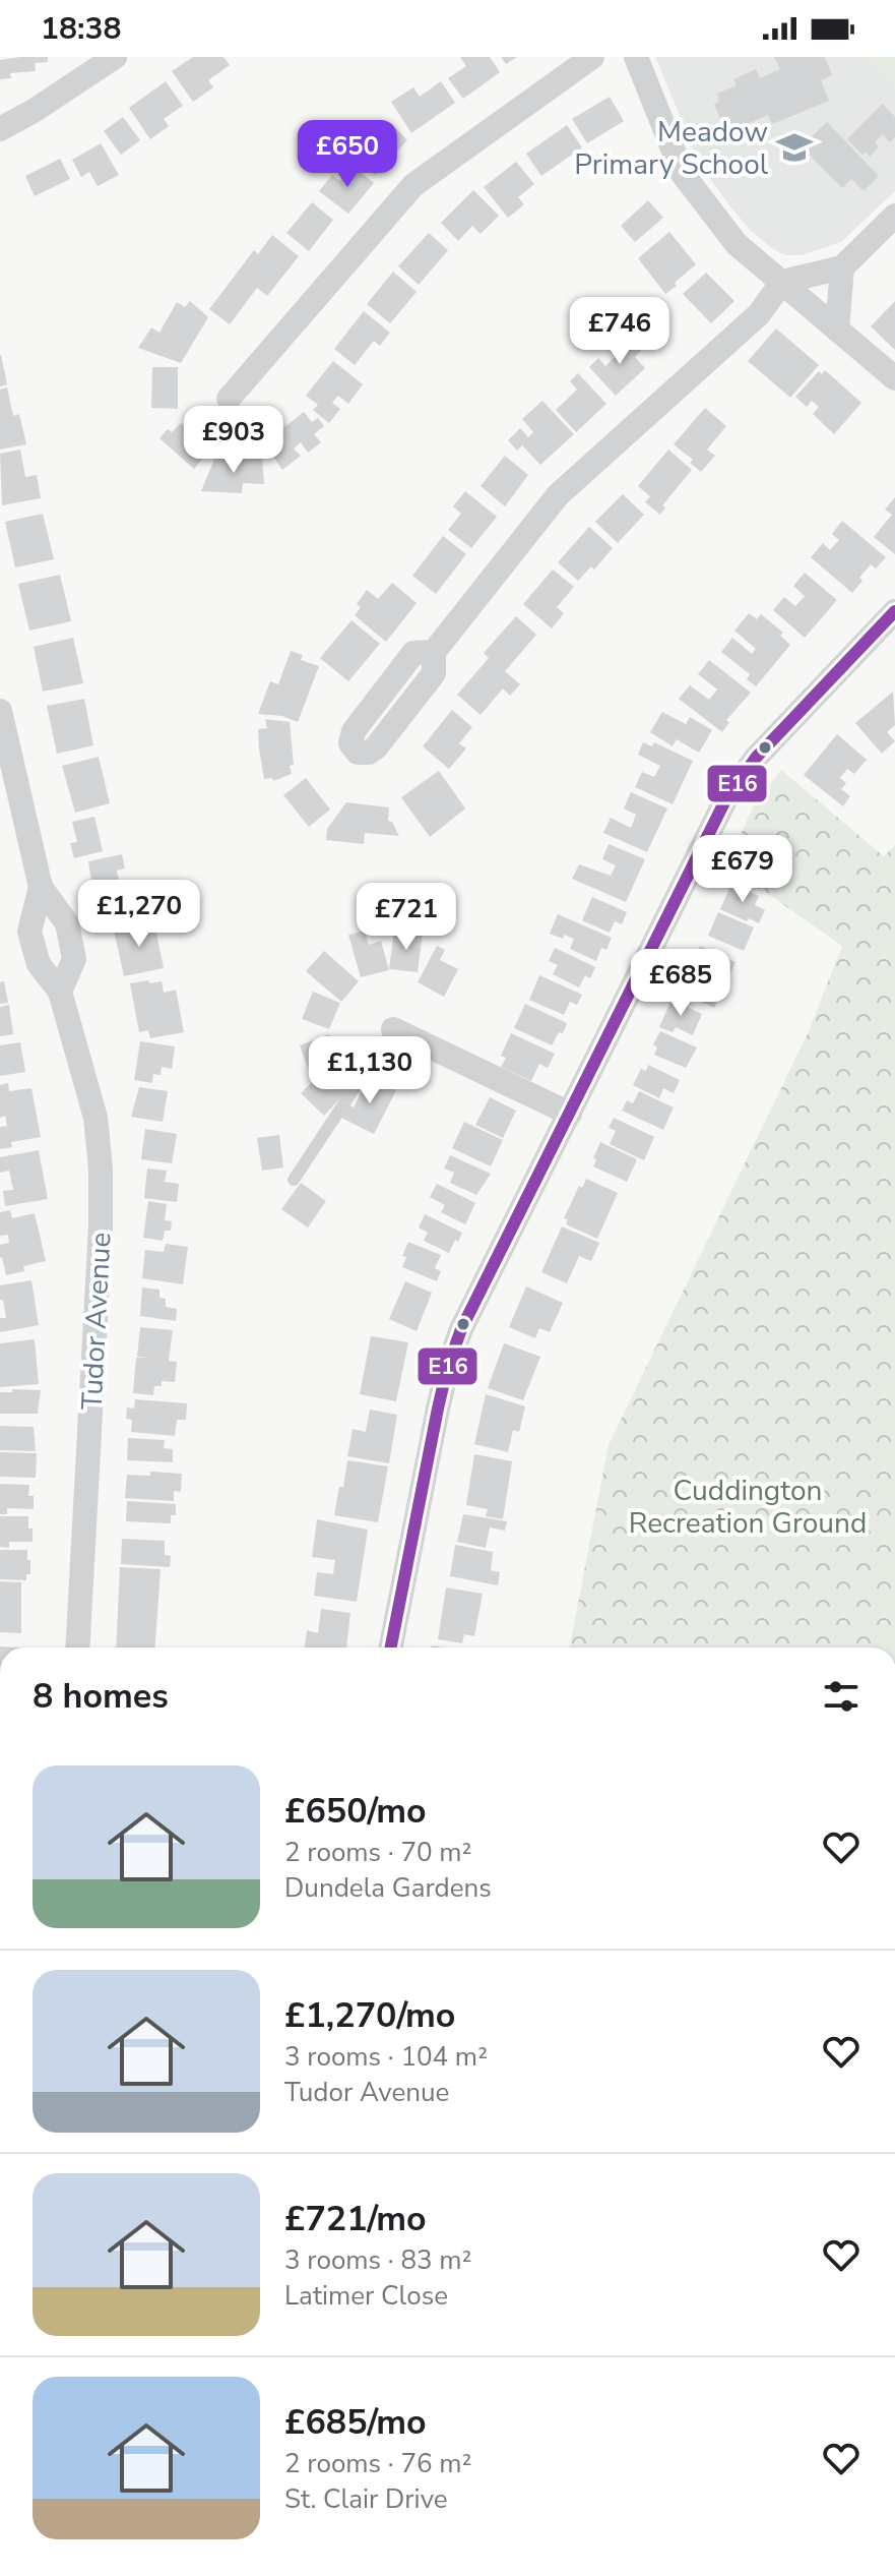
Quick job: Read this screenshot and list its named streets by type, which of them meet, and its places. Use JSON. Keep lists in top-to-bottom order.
{
  "streets": {
    "street": ["Tudor Avenue"]
  },
  "parks": ["Cuddington Recreation Ground"],
  "places": {
    "school or university": ["Meadow Primary School"]
  },
  "lines": ["transit line E16"],
  "page": {
    "status": "18:38",
    "price": [
      "£650",
      "£746",
      "£903",
      "£679",
      "£1,270",
      "£721",
      "£685",
      "£1,130"
    ],
    "heading": "8 homes",
    "list": [
      {
        "name": "£650/mo",
        "note": "2 rooms · 70 m² · Dundela Gardens"
      },
      {
        "name": "£1,270/mo",
        "note": "3 rooms · 104 m² · Tudor Avenue"
      },
      {
        "name": "£721/mo",
        "note": "3 rooms · 83 m² · Latimer Close"
      },
      {
        "name": "£685/mo",
        "note": "2 rooms · 76 m² · St. Clair Drive"
      }
    ]
  }
}
